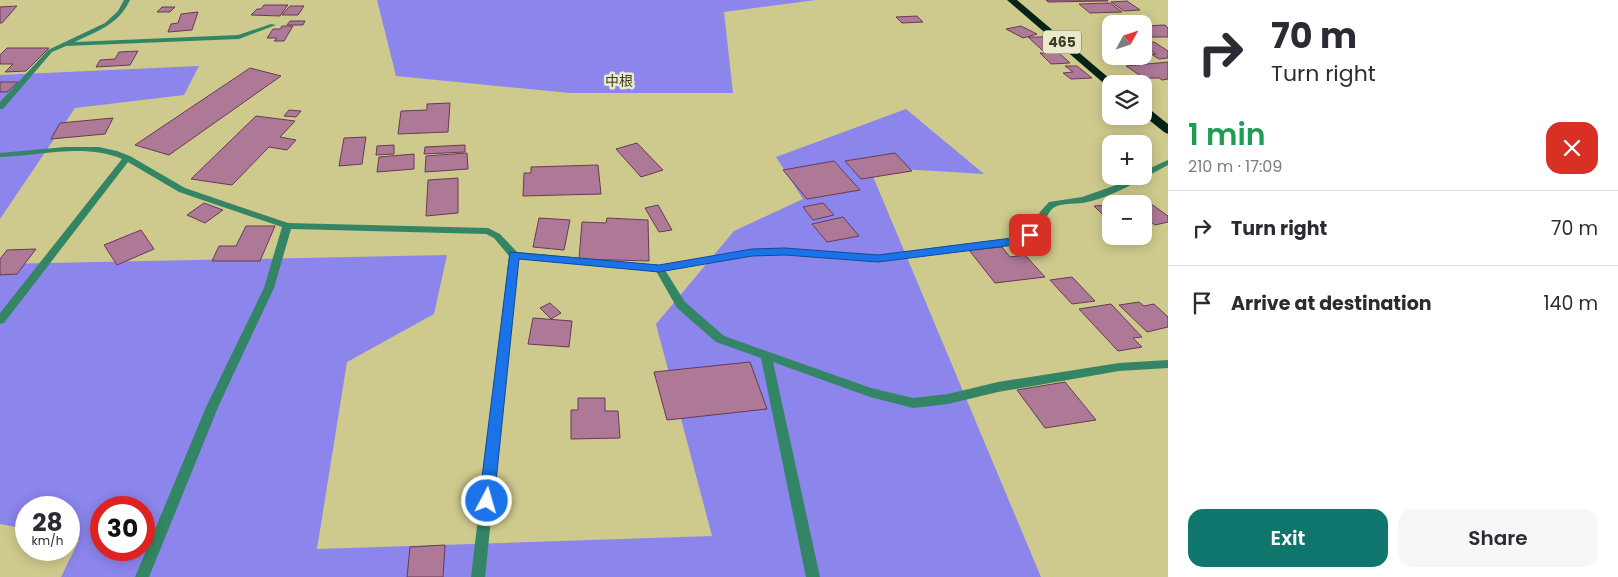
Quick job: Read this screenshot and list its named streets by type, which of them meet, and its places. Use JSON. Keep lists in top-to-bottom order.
{
  "streets": {
    "highway": ["465"]
  },
  "districts": ["中根"],
  "north": "top right",
  "page": {
    "turn": ["70 m", "Turn right"],
    "map_buttons": ["+", "−"],
    "heading": ["1 min", "210 m · 17:09"],
    "list": [
      {
        "name": "Turn right",
        "value": "70 m"
      },
      {
        "name": "Arrive at destination",
        "value": "140 m"
      }
    ],
    "speed": "28 km/h",
    "limit": "30",
    "buttons": ["Exit", "Share"]
  }
}
